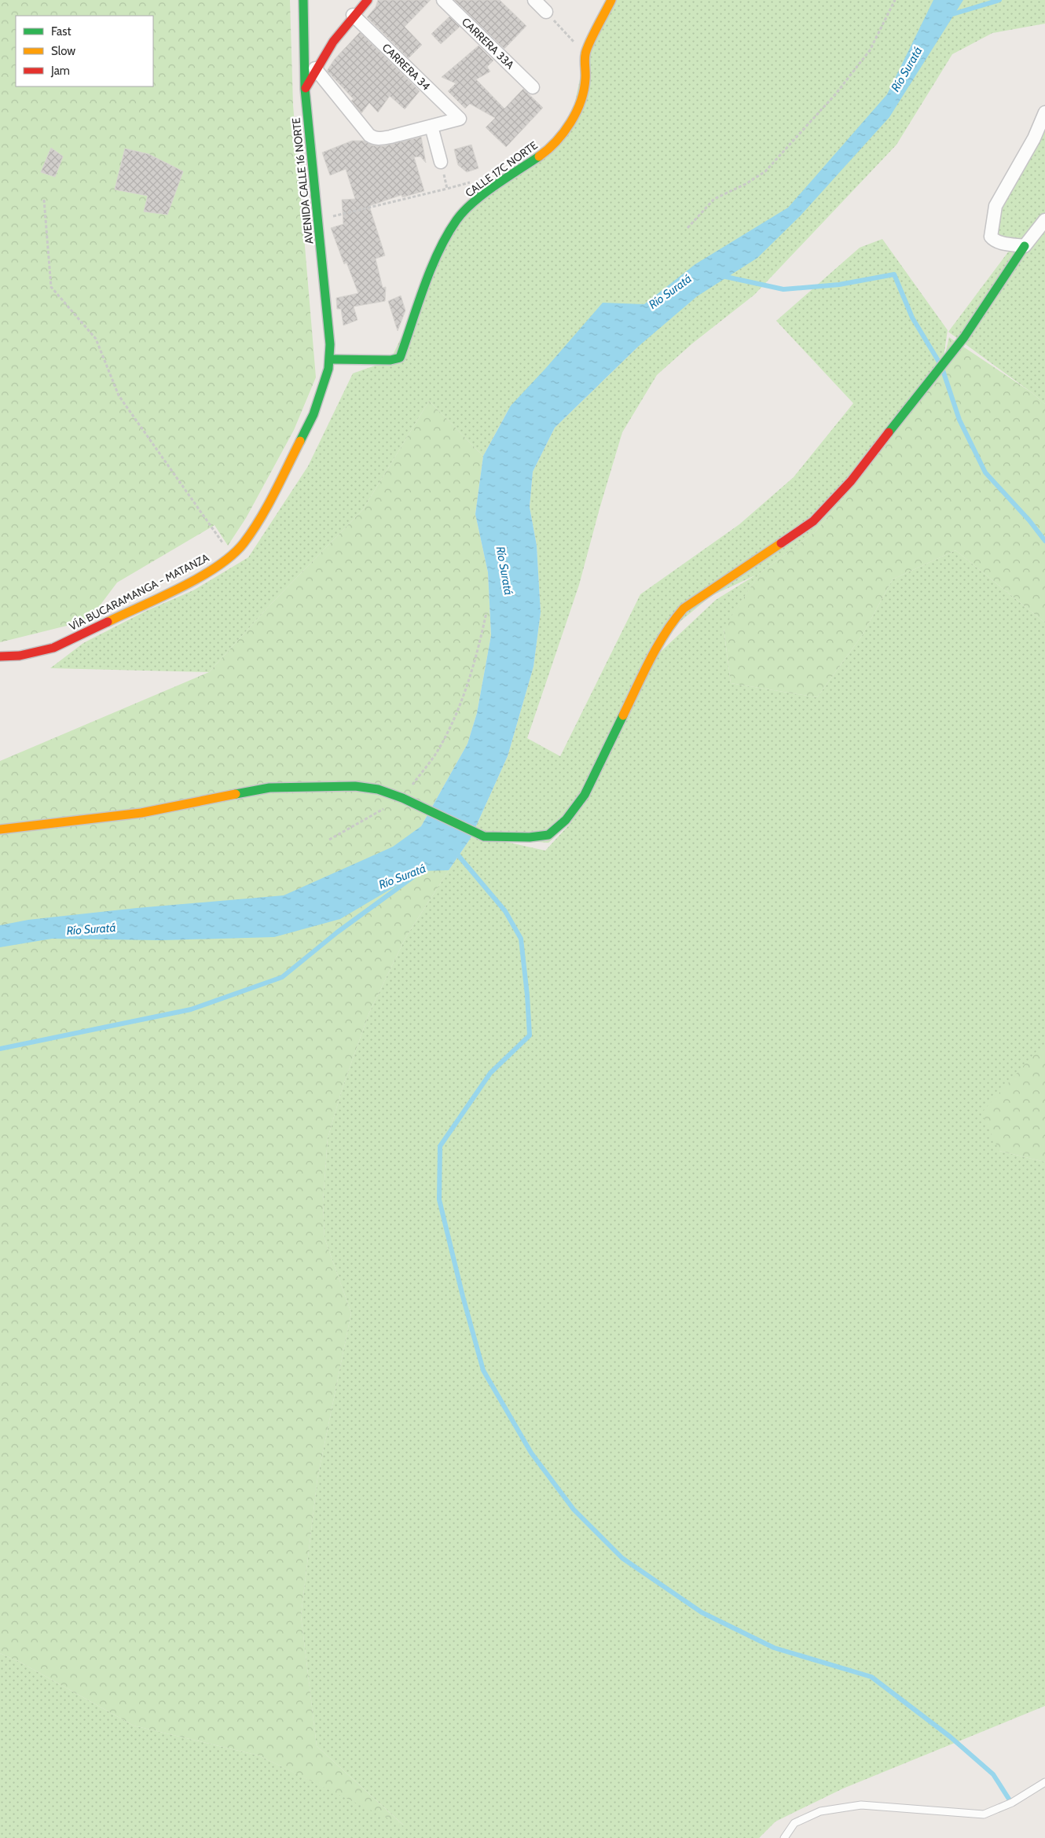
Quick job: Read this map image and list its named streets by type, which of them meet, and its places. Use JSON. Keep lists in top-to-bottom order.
{
  "streets": {
    "street": [
      "CARRERA 33A",
      "CARRERA 34",
      "CALLE 17C NORTE",
      "AVENIDA CALLE 16 NORTE",
      "VÍA BUCARAMANGA - MATANZA"
    ]
  },
  "crossings": [
    ["CALLE 17C NORTE", "AVENIDA CALLE 16 NORTE"],
    ["CALLE 17C NORTE", "VÍA BUCARAMANGA - MATANZA"],
    ["AVENIDA CALLE 16 NORTE", "VÍA BUCARAMANGA - MATANZA"]
  ],
  "water": ["Río Suratá"],
  "legend": ["Fast", "Slow", "Jam"]
}
